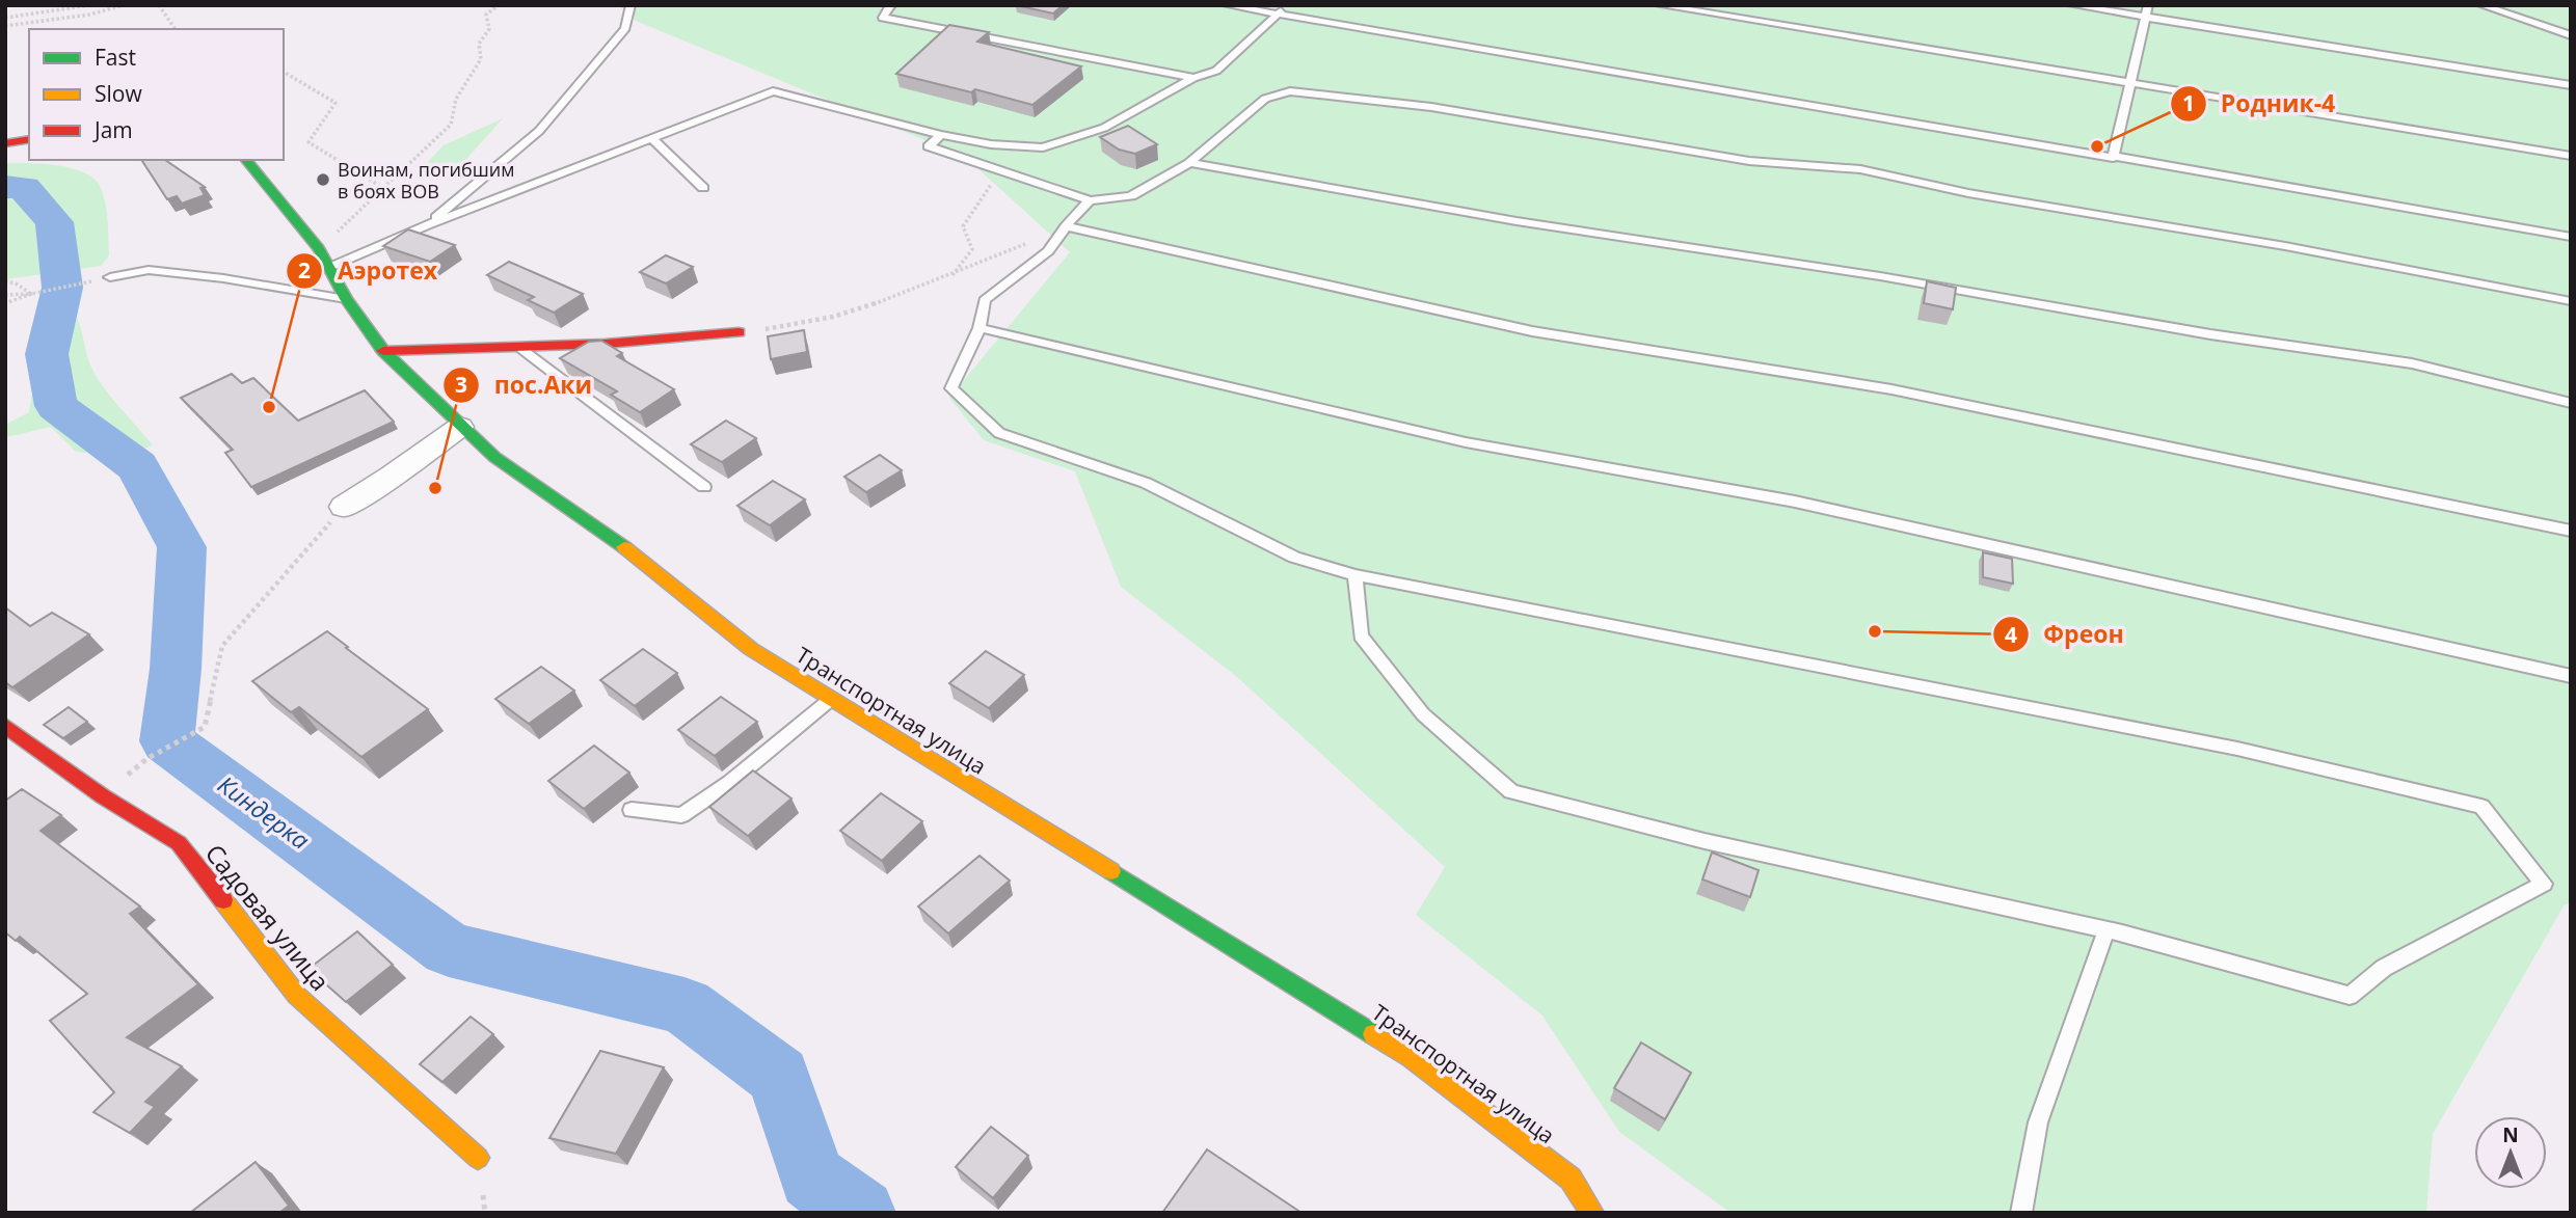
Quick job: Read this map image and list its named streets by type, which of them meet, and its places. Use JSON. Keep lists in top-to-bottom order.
{
  "streets": {
    "street": ["Транспортная улица", "Садовая улица"]
  },
  "water": ["Киндерка"],
  "places": [
    "Родник-4",
    "Воинам, погибшим в боях ВОВ",
    "Аэротех",
    "пос.Аки",
    "Фреон"
  ],
  "legend": ["Fast", "Slow", "Jam"],
  "north": "top"
}
